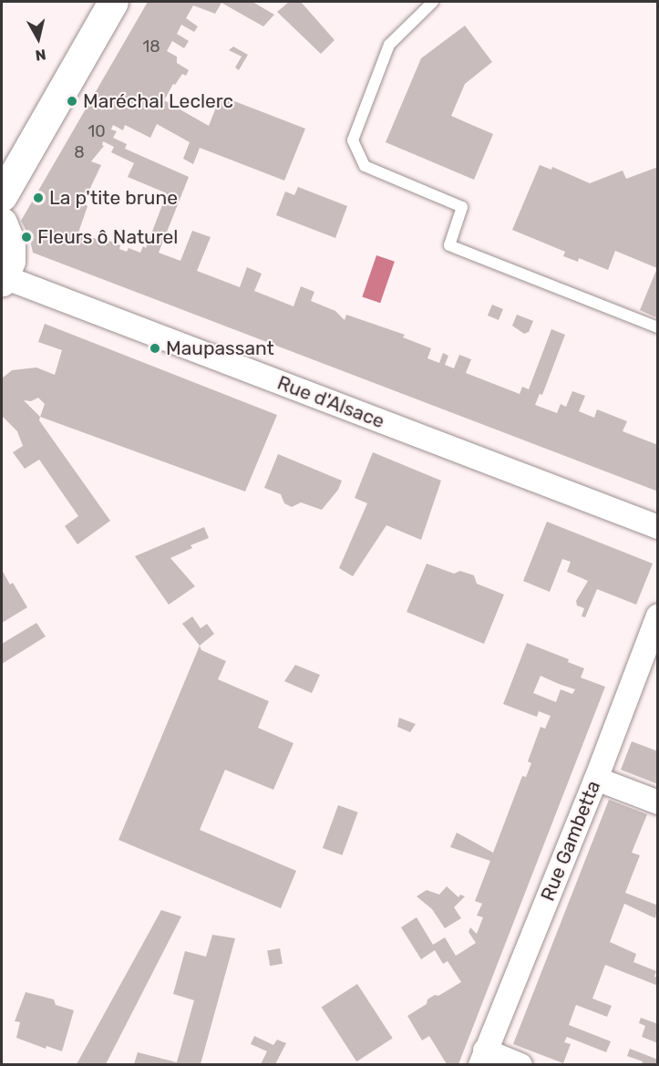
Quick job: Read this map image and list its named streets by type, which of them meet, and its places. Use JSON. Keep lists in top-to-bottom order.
{
  "streets": {
    "street": ["Rue d'Alsace", "Rue Gambetta"]
  },
  "places": [
    "Maréchal Leclerc",
    "La p'tite brune",
    "Fleurs ô Naturel",
    "Maupassant"
  ],
  "house_numbers": ["18", "10", "8"],
  "north": "bottom"
}
